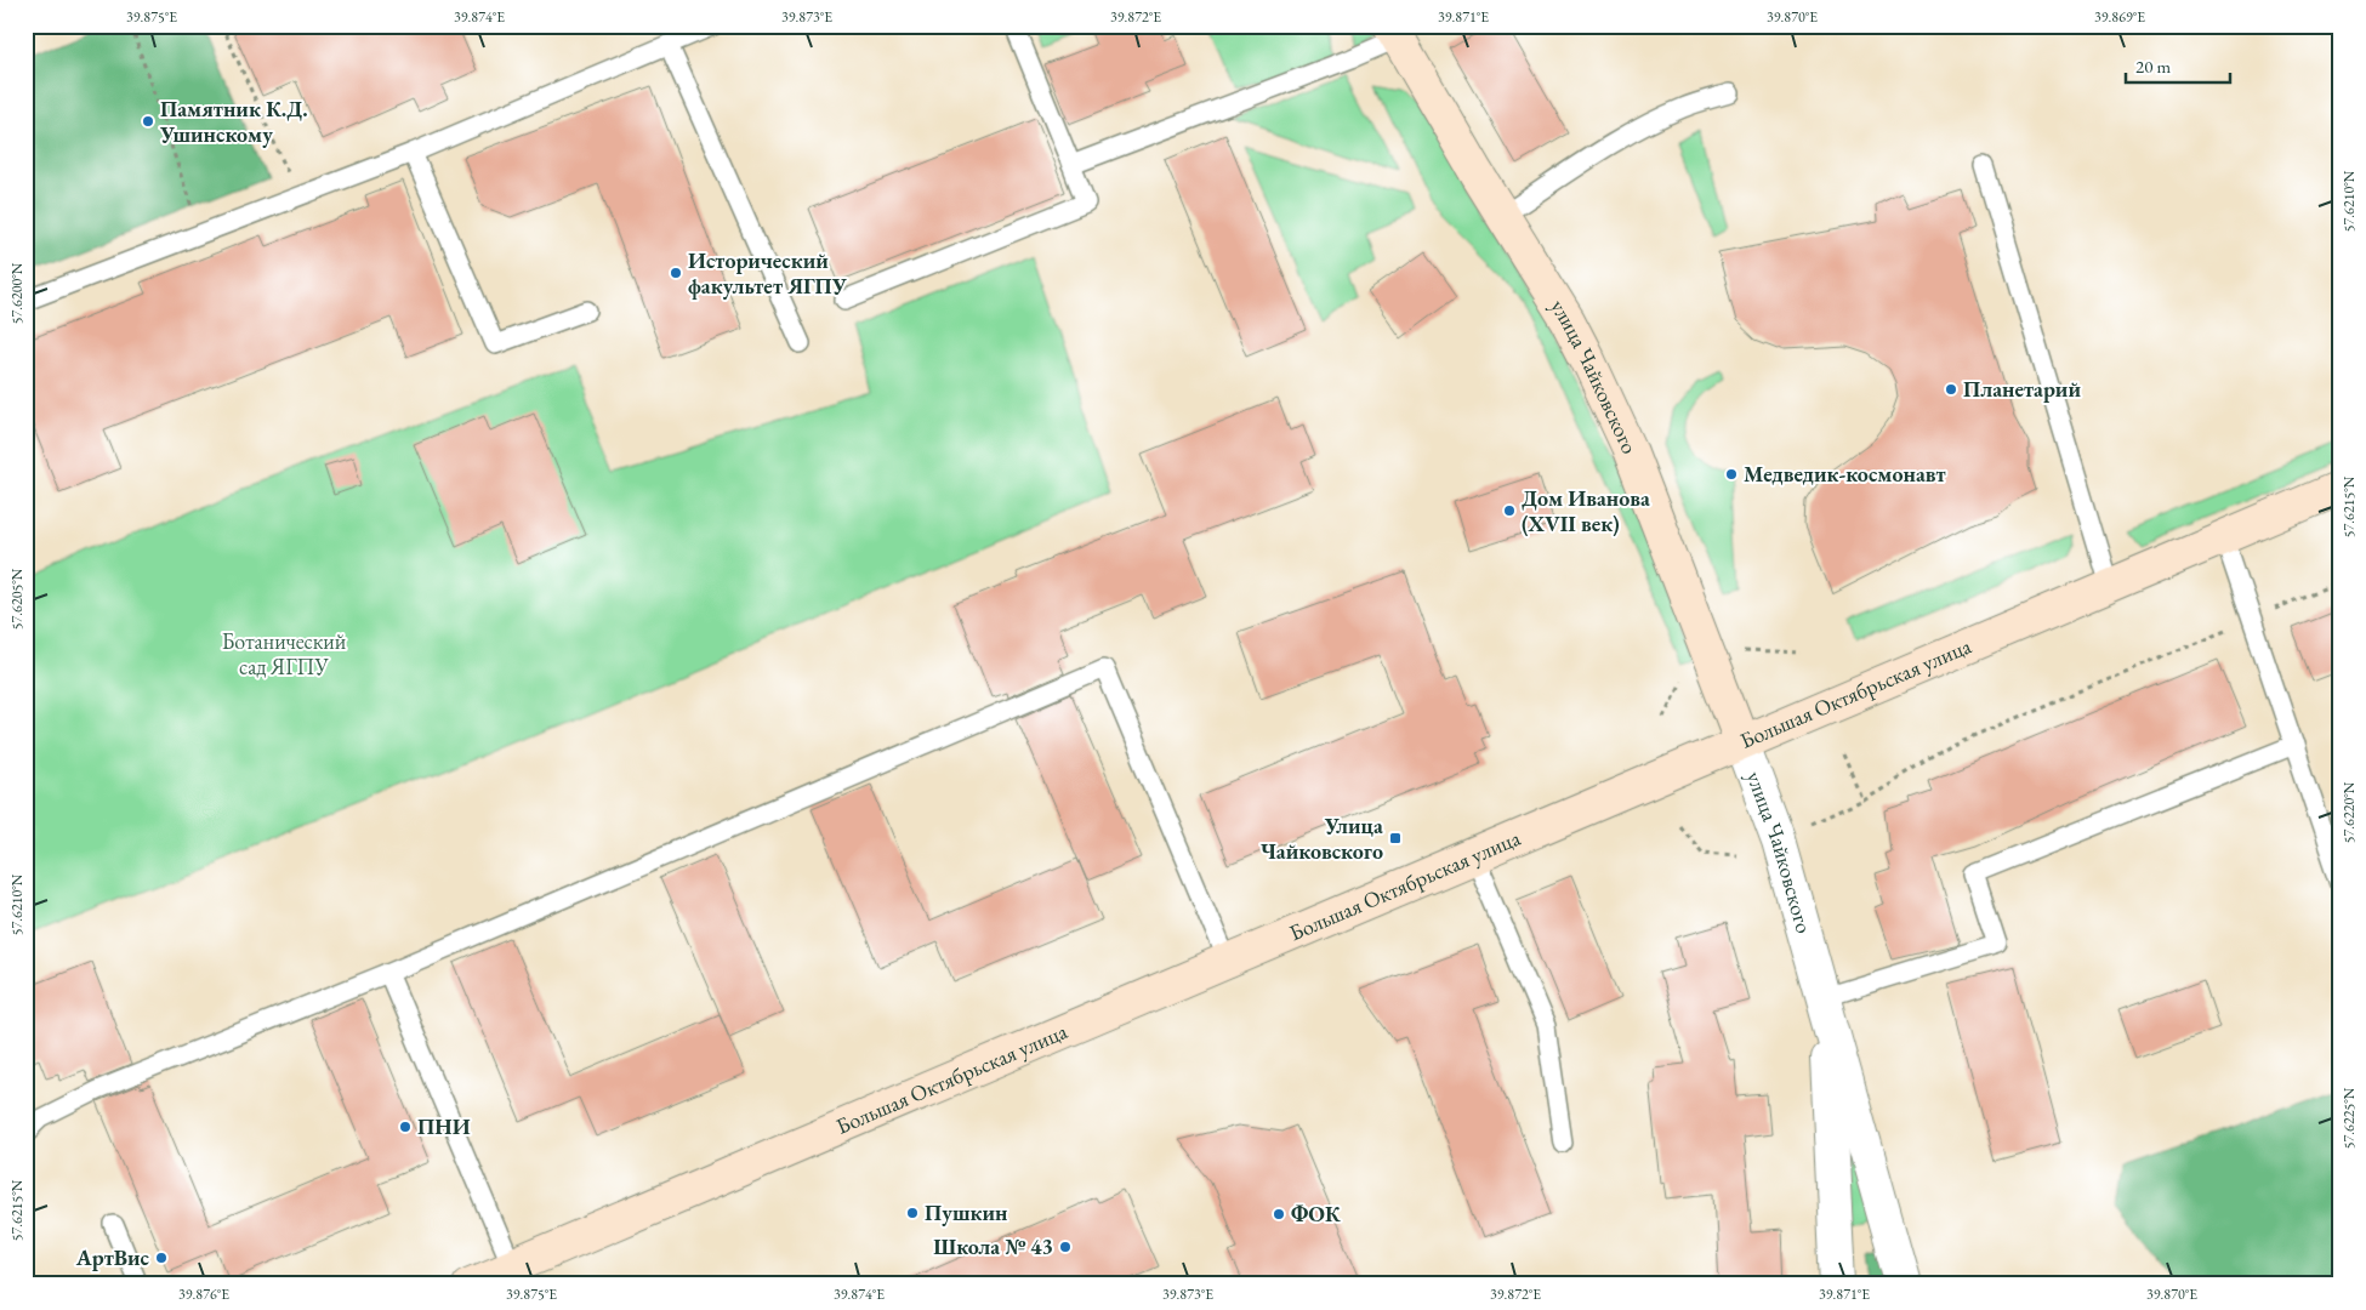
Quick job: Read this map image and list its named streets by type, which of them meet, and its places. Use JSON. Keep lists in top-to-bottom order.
{
  "streets": {
    "main road": ["улица Чайковского", "Большая Октябрьская улица"]
  },
  "crossings": [
    ["улица Чайковского", "Большая Октябрьская улица"]
  ],
  "parks": ["Ботанический сад ЯГПУ"],
  "places": {
    "other": [
      "Памятник К.Д. Ушинскому",
      "Исторический факультет ЯГПУ",
      "Планетарий",
      "Медведик-космонавт",
      "Дом Иванова (XVII век)",
      "ПНИ",
      "Пушкин",
      "ФОК",
      "Школа № 43",
      "АртВис"
    ],
    "transit": ["Улица Чайковского"]
  },
  "scale_bar": "20 m",
  "coordinates": [
    "39.875°E",
    "39.874°E",
    "39.873°E",
    "39.872°E",
    "39.871°E",
    "39.870°E",
    "39.869°E",
    "57.6210°N",
    "57.6200°N",
    "57.6215°N",
    "57.6205°N",
    "57.6220°N",
    "57.6225°N",
    "39.876°E"
  ]
}
